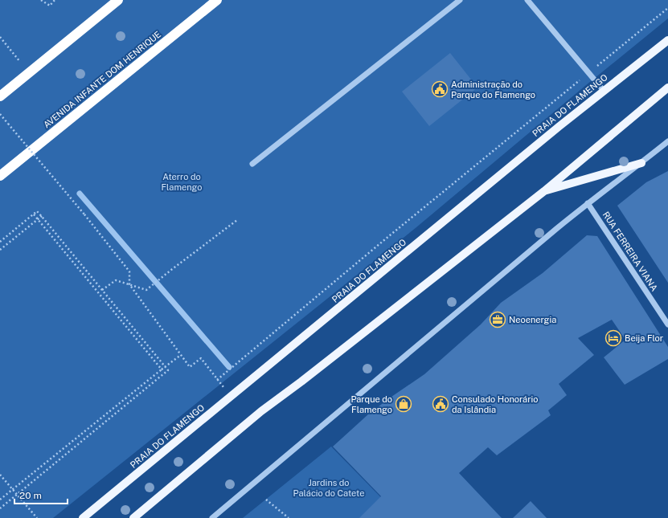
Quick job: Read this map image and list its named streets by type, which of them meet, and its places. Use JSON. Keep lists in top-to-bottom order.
{
  "streets": {
    "highway": ["AVENIDA INFANTE DOM HENRIQUE"],
    "main road": ["PRAIA DO FLAMENGO"],
    "street": ["RUA FERREIRA VIANA"]
  },
  "parks": ["Aterro do Flamengo", "Jardins do Palácio do Catete"],
  "places": {
    "public building": ["Administração do Parque do Flamengo", "Consulado Honorário da Islândia"],
    "office": ["Neoenergia"],
    "hotel": ["Beija Flor"],
    "shop": ["Parque do Flamengo"]
  },
  "scale_bar": "20 m"
}
